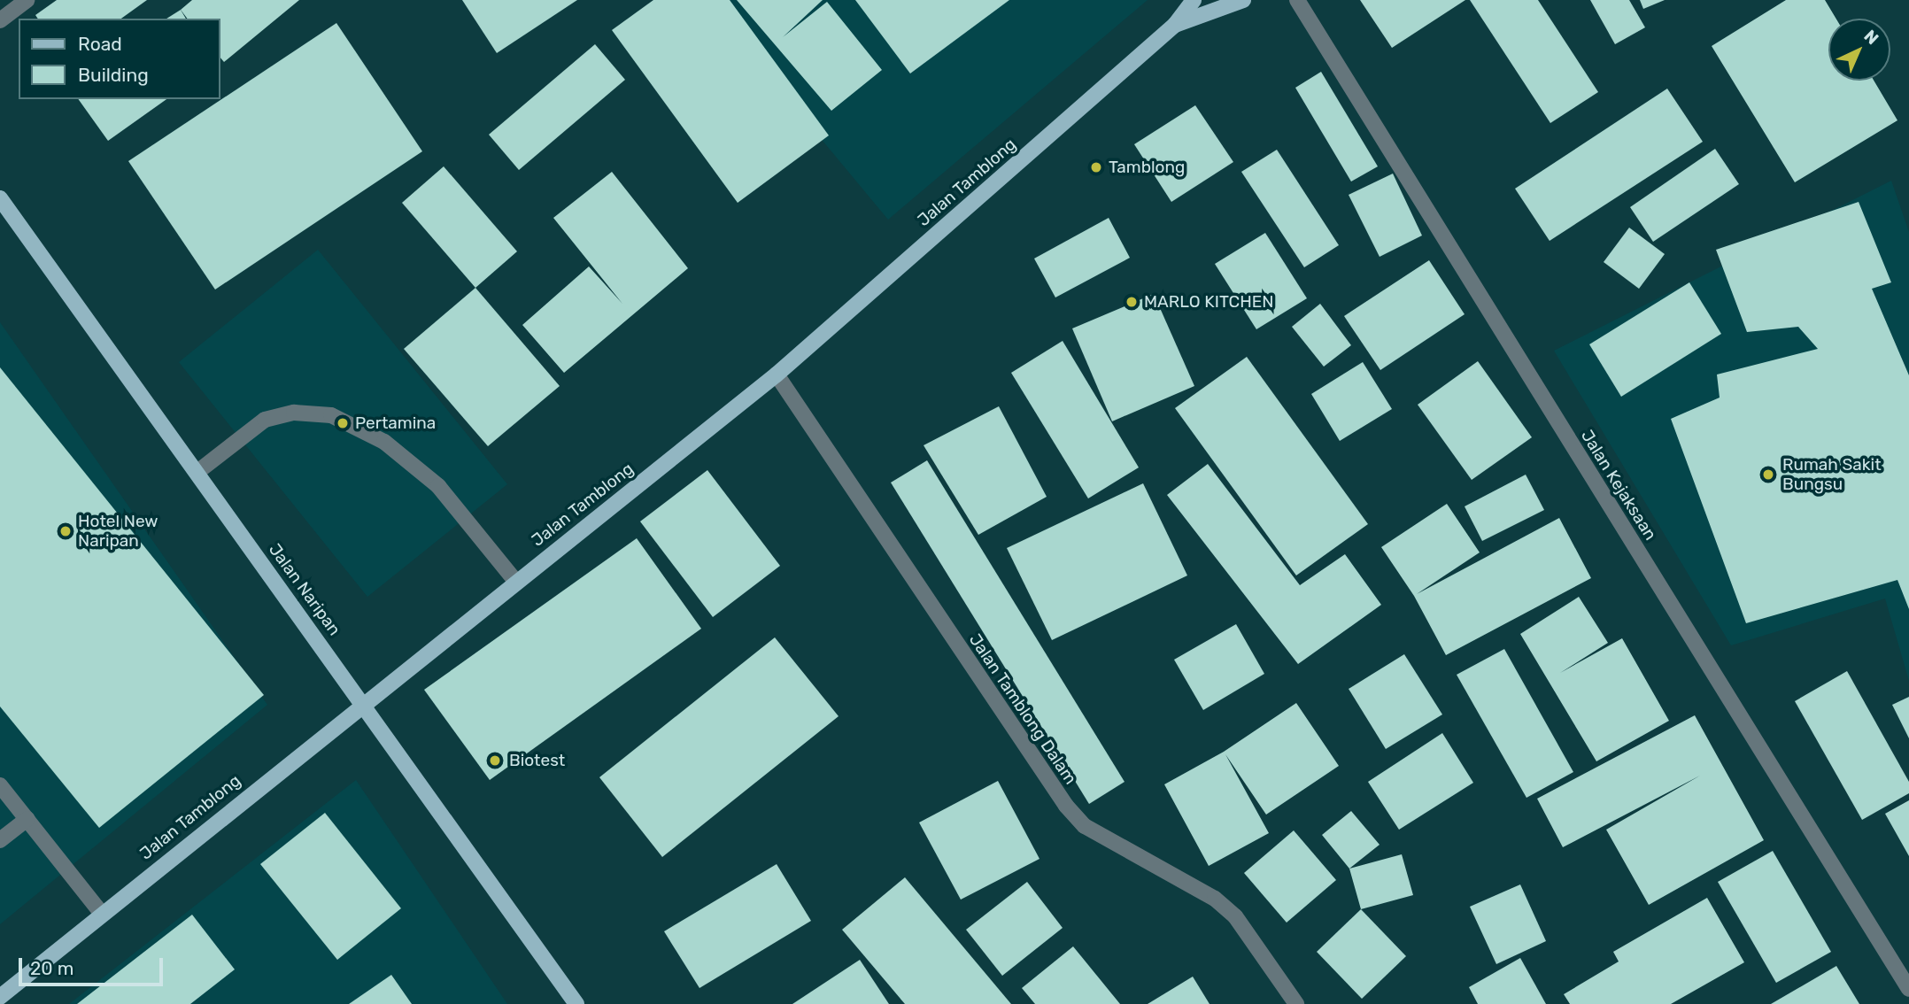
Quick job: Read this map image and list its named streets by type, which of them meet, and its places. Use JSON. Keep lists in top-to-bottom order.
{
  "streets": {
    "main road": ["Jalan Tamblong", "Jalan Naripan"],
    "street": ["Jalan Kejaksaan", "Jalan Tamblong Dalam"]
  },
  "crossings": [
    ["Jalan Tamblong", "Jalan Naripan"],
    ["Jalan Tamblong", "Jalan Tamblong Dalam"]
  ],
  "places": [
    "Tamblong",
    "MARLO KITCHEN",
    "Pertamina",
    "Rumah Sakit Bungsu",
    "Hotel New Naripan",
    "Biotest"
  ],
  "legend": ["Road", "Building"],
  "scale_bar": "20 m",
  "north": "top right"
}
